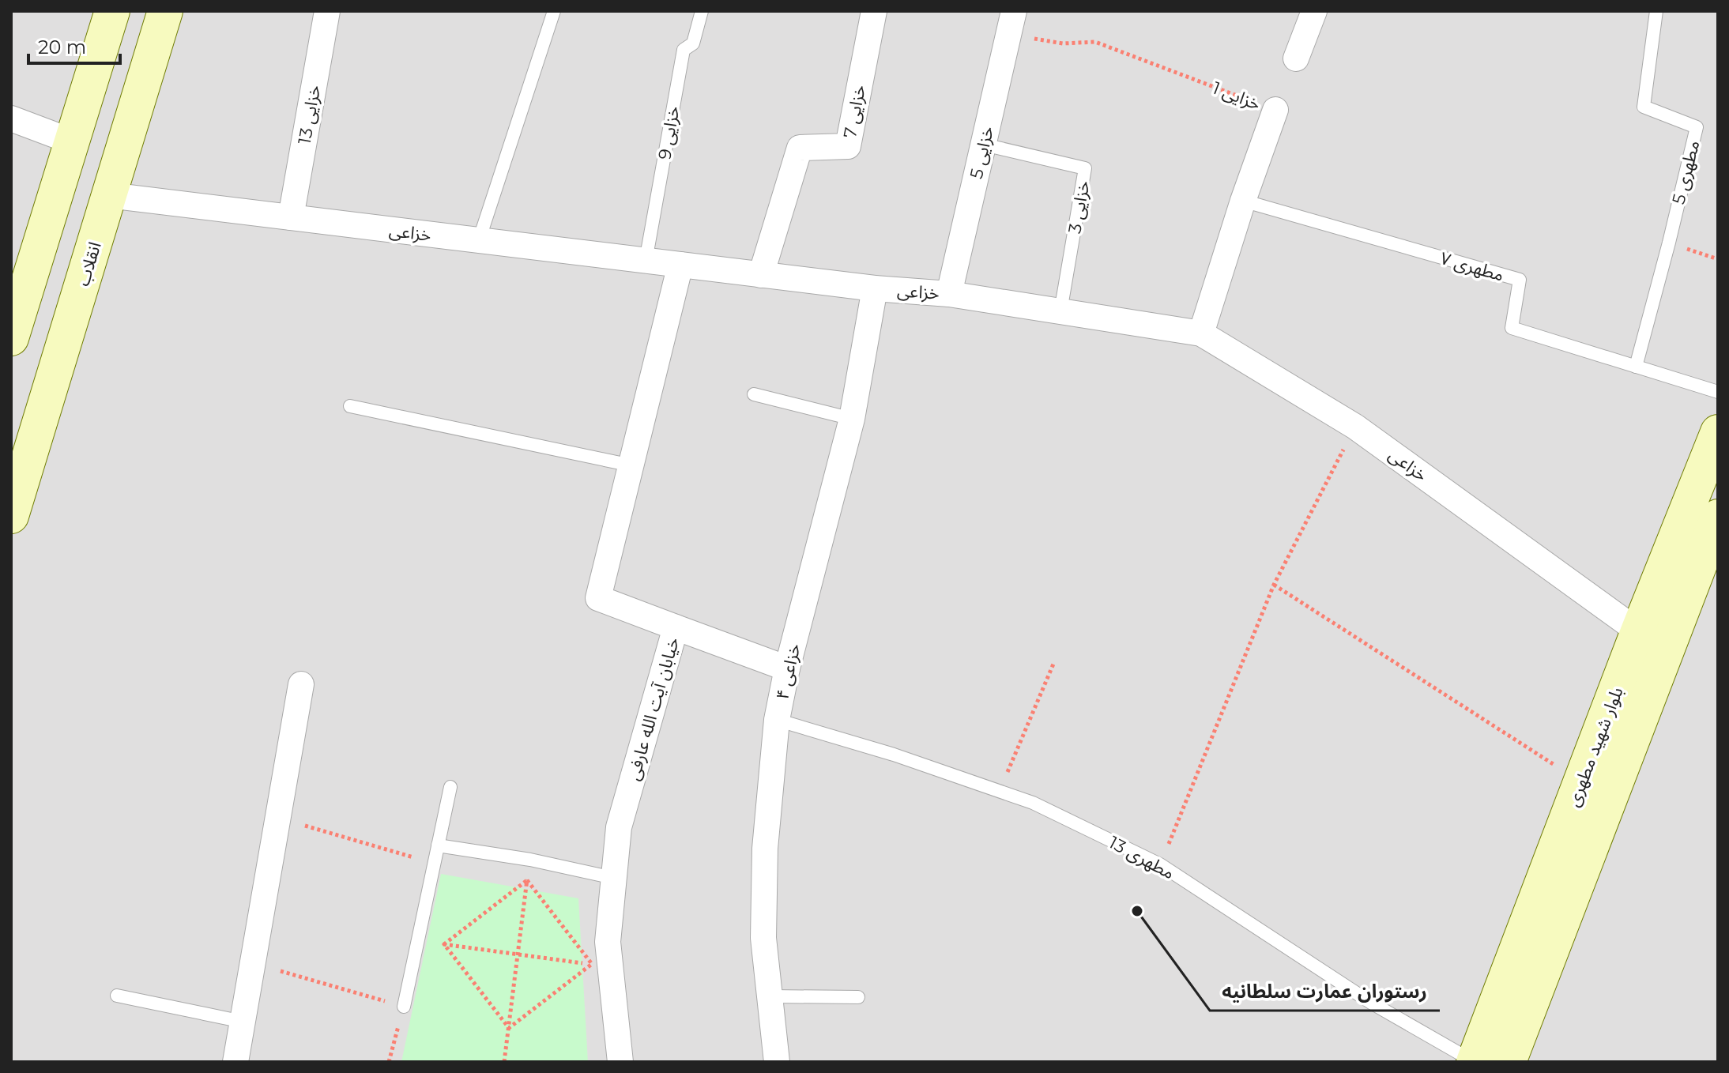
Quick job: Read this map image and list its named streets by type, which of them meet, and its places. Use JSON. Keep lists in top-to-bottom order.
{
  "streets": {
    "main road": ["انقلاب", "بلوار شهید مطهری"],
    "street": [
      "خزایی 1",
      "خزایی 7",
      "خزایی 13",
      "خزایی 5",
      "خزاعی",
      "خزاعی ۴",
      "خیابان آیت الله عارفی"
    ],
    "lane": [
      "خزایی 9",
      "مطهری 5",
      "خزایی 3",
      "مطهری ۷",
      "مطهری 13"
    ]
  },
  "crossings": [
    ["خزایی 1", "خزایی 5"],
    ["خزایی 1", "خزاعی"],
    ["خزایی 1", "مطهری ۷"],
    ["خزایی 7", "خزاعی"],
    ["خزایی 13", "خزاعی"],
    ["خزایی 9", "خزاعی"],
    ["خزایی 5", "خزایی 3"],
    ["خزایی 5", "خزاعی"],
    ["مطهری 5", "مطهری ۷"],
    ["خزایی 3", "خزاعی"],
    ["خزاعی", "انقلاب"],
    ["خزاعی", "خزاعی ۴"],
    ["خزاعی", "خیابان آیت الله عارفی"],
    ["خزاعی", "بلوار شهید مطهری"],
    ["خزاعی ۴", "مطهری 13"],
    ["بلوار شهید مطهری", "مطهری 13"]
  ],
  "places": ["رستوران عمارت سلطانیه"],
  "scale_bar": "20 m"
}
